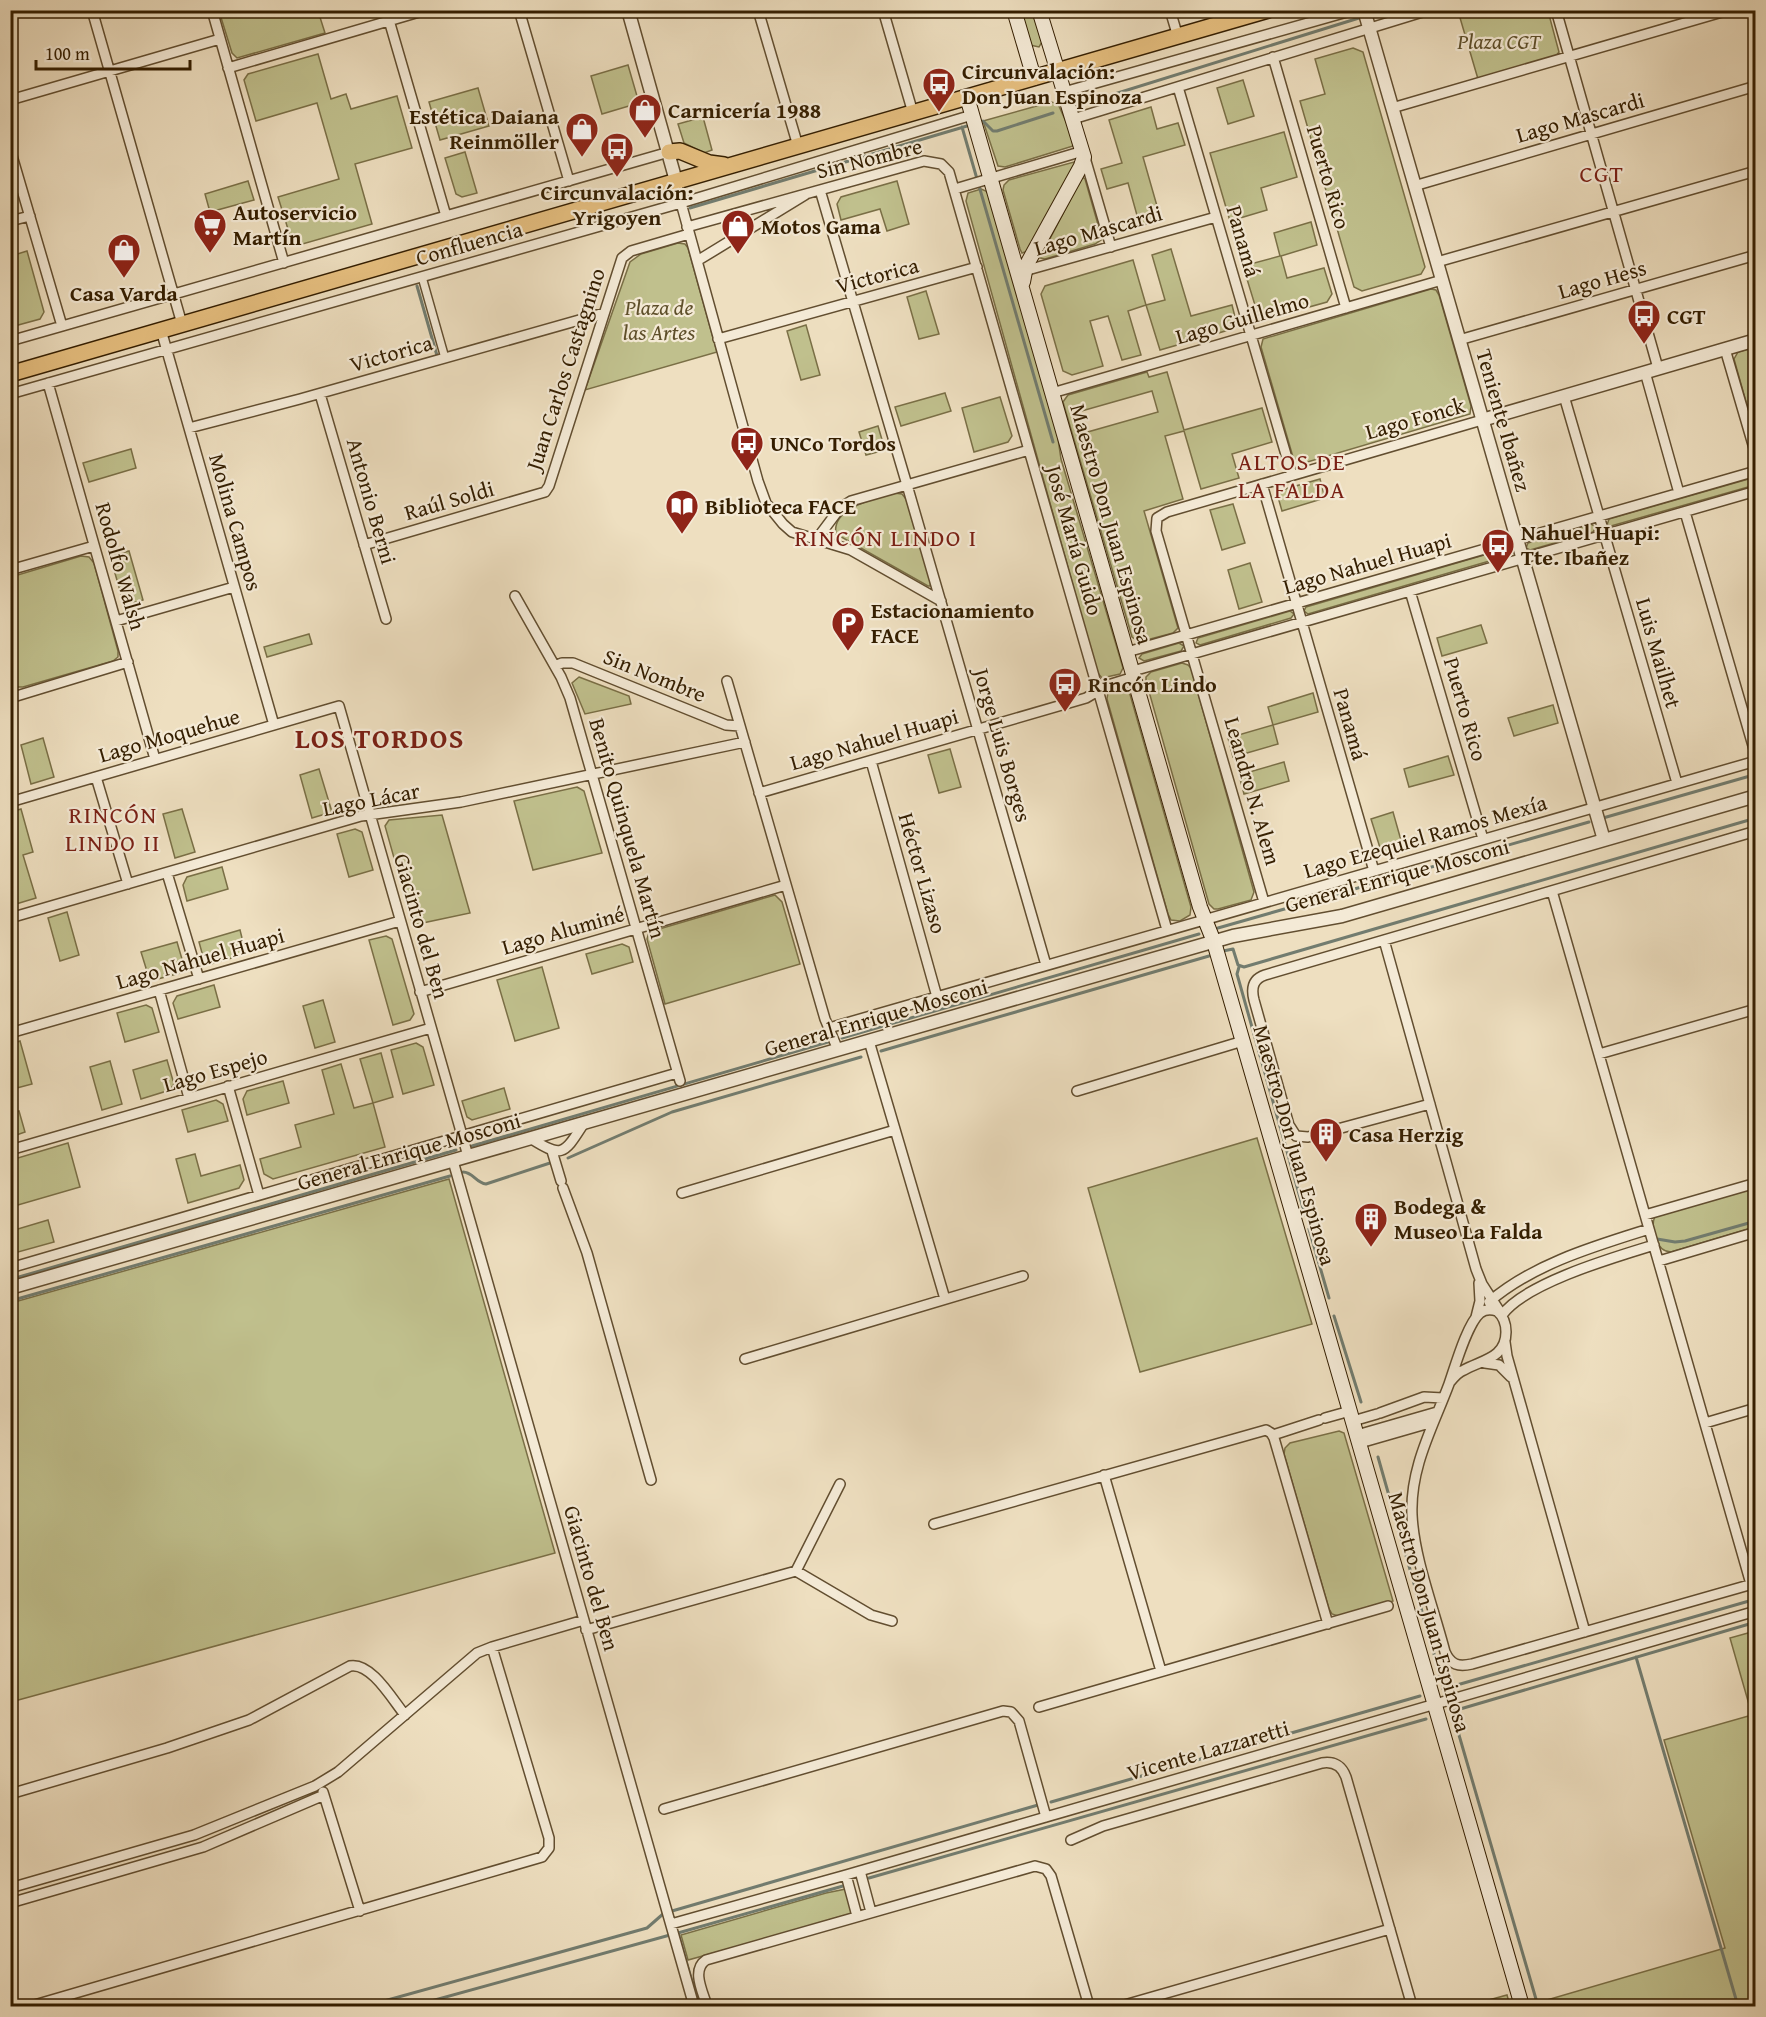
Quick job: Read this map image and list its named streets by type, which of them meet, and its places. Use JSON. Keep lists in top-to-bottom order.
{
  "streets": {
    "main road": ["Maestro Don Juan Espinosa"],
    "street": [
      "Lago Mascardi",
      "Sin Nombre",
      "Puerto Rico",
      "Panamá",
      "Confluencia",
      "Victorica",
      "Lago Hess",
      "Lago Guillelmo",
      "Juan Carlos Castagnino",
      "Lago Fonck",
      "Teniente Ibañez",
      "Raúl Soldi",
      "Antonio Berni",
      "Molina Campos",
      "José María Guido",
      "Lago Nahuel Huapi",
      "Rodolfo Walsh",
      "Luis Mailhet",
      "Lago Moquehue",
      "Jorge Luis Borges",
      "Leandro N. Alem",
      "Lago Lácar",
      "Benito Quinquela Martín",
      "Lago Ezequiel Ramos Mexía",
      "Héctor Lizaso",
      "General Enrique Mosconi",
      "Giacinto del Ben",
      "Lago Aluminé",
      "Lago Espejo",
      "Vicente Lazzaretti"
    ]
  },
  "crossings": [
    ["Lago Mascardi", "Panamá"],
    ["Lago Mascardi", "Teniente Ibañez"],
    ["Lago Mascardi", "Maestro Don Juan Espinosa"],
    ["Sin Nombre", "Juan Carlos Castagnino"],
    ["Sin Nombre", "José María Guido"],
    ["Sin Nombre", "Jorge Luis Borges"],
    ["Sin Nombre", "Benito Quinquela Martín"],
    ["Puerto Rico", "Lago Guillelmo"],
    ["Puerto Rico", "Lago Nahuel Huapi"],
    ["Puerto Rico", "Lago Ezequiel Ramos Mexía"],
    ["Panamá", "Lago Guillelmo"],
    ["Panamá", "Lago Fonck"],
    ["Panamá", "Lago Nahuel Huapi"],
    ["Panamá", "Lago Ezequiel Ramos Mexía"],
    ["Confluencia", "Molina Campos"],
    ["Confluencia", "Maestro Don Juan Espinosa"],
    ["Confluencia", "Rodolfo Walsh"],
    ["Victorica", "Juan Carlos Castagnino"],
    ["Victorica", "Antonio Berni"],
    ["Victorica", "Molina Campos"],
    ["Victorica", "José María Guido"],
    ["Victorica", "Jorge Luis Borges"],
    ["Lago Hess", "Teniente Ibañez"],
    ["Lago Guillelmo", "Teniente Ibañez"],
    ["Lago Guillelmo", "Maestro Don Juan Espinosa"],
    ["Juan Carlos Castagnino", "Raúl Soldi"],
    ["Lago Fonck", "Teniente Ibañez"],
    ["Lago Fonck", "Luis Mailhet"],
    ["Lago Fonck", "Leandro N. Alem"],
    ["Teniente Ibañez", "Lago Nahuel Huapi"],
    ["Teniente Ibañez", "Lago Ezequiel Ramos Mexía"],
    ["Teniente Ibañez", "General Enrique Mosconi"],
    ["Raúl Soldi", "Antonio Berni"],
    ["Molina Campos", "Lago Moquehue"],
    ["Maestro Don Juan Espinosa", "Lago Nahuel Huapi"],
    ["Maestro Don Juan Espinosa", "Lago Ezequiel Ramos Mexía"],
    ["Maestro Don Juan Espinosa", "General Enrique Mosconi"],
    ["Maestro Don Juan Espinosa", "Vicente Lazzaretti"],
    ["José María Guido", "Lago Nahuel Huapi"],
    ["José María Guido", "Lago Ezequiel Ramos Mexía"],
    ["Lago Nahuel Huapi", "Luis Mailhet"],
    ["Lago Nahuel Huapi", "Jorge Luis Borges"],
    ["Lago Nahuel Huapi", "Leandro N. Alem"],
    ["Lago Nahuel Huapi", "Héctor Lizaso"],
    ["Lago Nahuel Huapi", "Giacinto del Ben"],
    ["Rodolfo Walsh", "Lago Moquehue"],
    ["Luis Mailhet", "Lago Ezequiel Ramos Mexía"],
    ["Lago Moquehue", "Giacinto del Ben"],
    ["Jorge Luis Borges", "Lago Ezequiel Ramos Mexía"],
    ["Leandro N. Alem", "Lago Ezequiel Ramos Mexía"],
    ["Lago Lácar", "Benito Quinquela Martín"],
    ["Lago Lácar", "Giacinto del Ben"],
    ["Benito Quinquela Martín", "Giacinto del Ben"],
    ["Benito Quinquela Martín", "Lago Aluminé"],
    ["Lago Ezequiel Ramos Mexía", "Héctor Lizaso"],
    ["General Enrique Mosconi", "Giacinto del Ben"],
    ["Giacinto del Ben", "Lago Aluminé"],
    ["Giacinto del Ben", "Lago Espejo"],
    ["Giacinto del Ben", "Vicente Lazzaretti"]
  ],
  "districts": [
    "CGT",
    "ALTOS DE LA FALDA",
    "RINCÓN LINDO I",
    "LOS TORDOS",
    "RINCÓN LINDO II"
  ],
  "parks": ["Plaza CGT", "Plaza de las Artes"],
  "places": {
    "bus stop": [
      "Circunvalación: Don Juan Espinoza",
      "Circunvalación: Yrigoyen",
      "CGT",
      "UNCo Tordos",
      "Nahuel Huapi: Tte. Ibañez",
      "Rincón Lindo"
    ],
    "shop": [
      "Carnicería 1988",
      "Estética Daiana Reinmöller",
      "Motos Gama",
      "Casa Varda"
    ],
    "supermarket": ["Autoservicio Martín"],
    "library": ["Biblioteca FACE"],
    "parking": ["Estacionamiento FACE"],
    "building": ["Casa Herzig", "Bodega & Museo La Falda"]
  },
  "scale_bar": "100 m"
}
